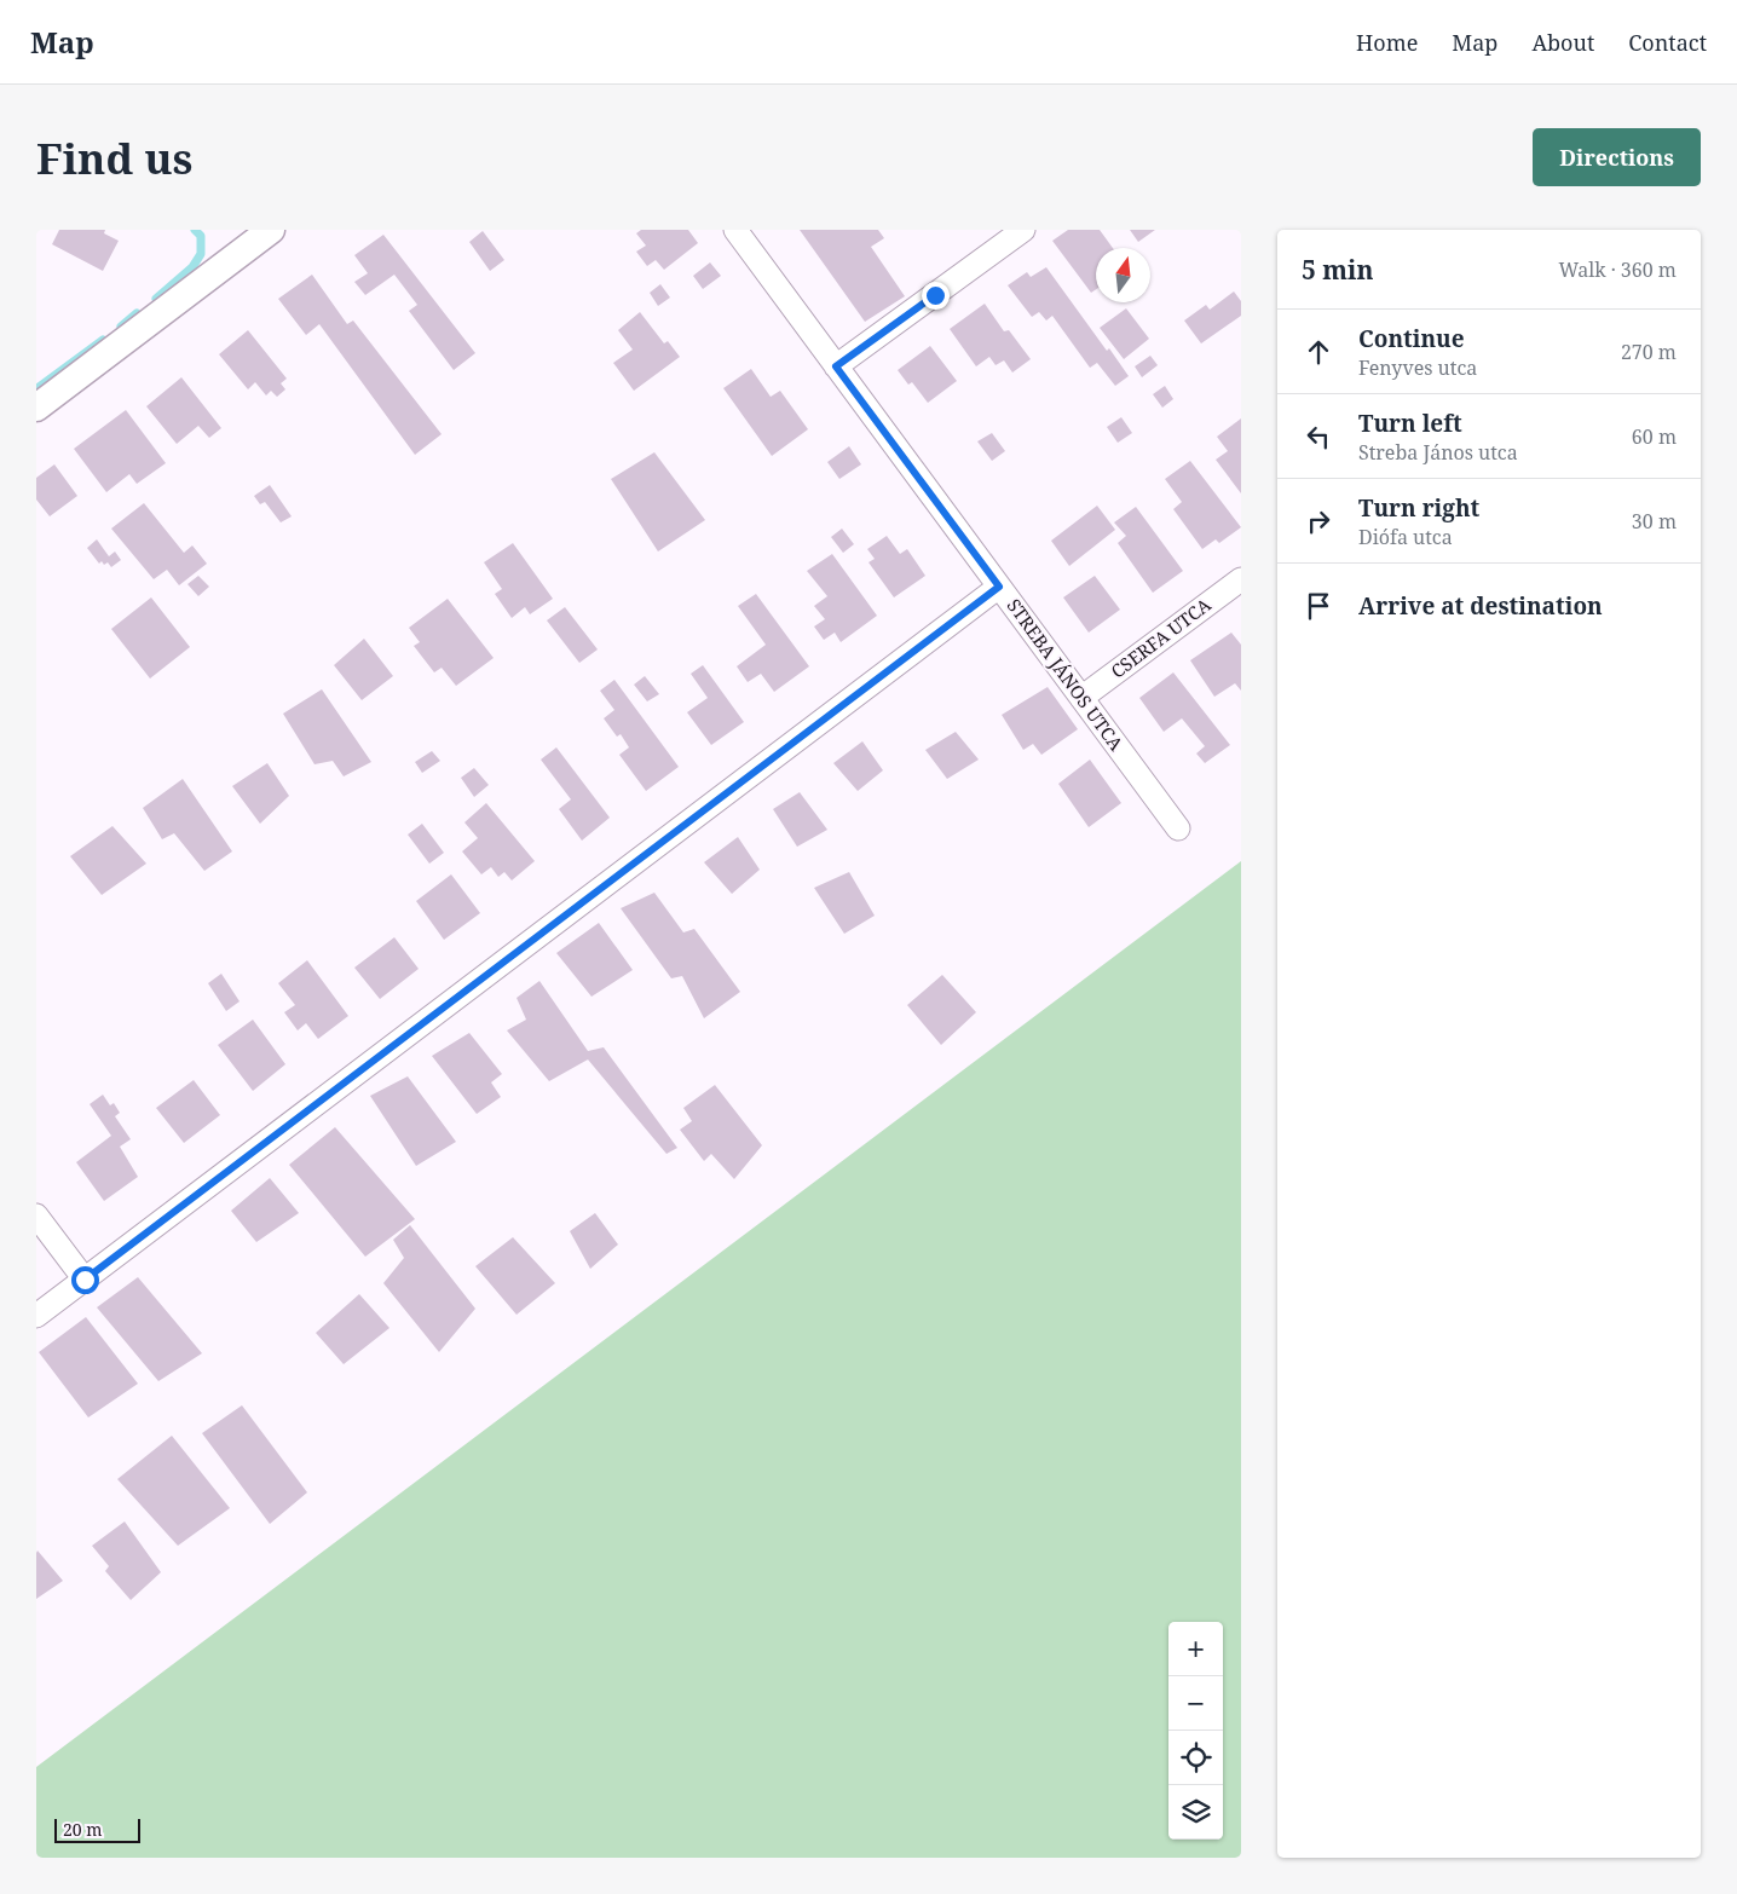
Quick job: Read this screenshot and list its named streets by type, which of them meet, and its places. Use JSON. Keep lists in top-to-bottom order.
{
  "streets": {
    "street": ["CSERFA UTCA", "STREBA JÁNOS UTCA"]
  },
  "crossings": [
    ["CSERFA UTCA", "STREBA JÁNOS UTCA"]
  ],
  "scale_bar": "20 m",
  "north": "top",
  "page": {
    "header": "Map",
    "nav": [
      "Home",
      "Map",
      "About",
      "Contact"
    ],
    "buttons": "Directions",
    "title": "Find us",
    "heading": ["5 min", "Walk · 360 m"],
    "list": [
      ["Continue", "Fenyves utca", "270 m"],
      ["Turn left", "Streba János utca", "60 m"],
      ["Turn right", "Diófa utca", "30 m"],
      "Arrive at destination"
    ],
    "map_buttons": ["+", "−"],
    "scale": "20 m"
  }
}
